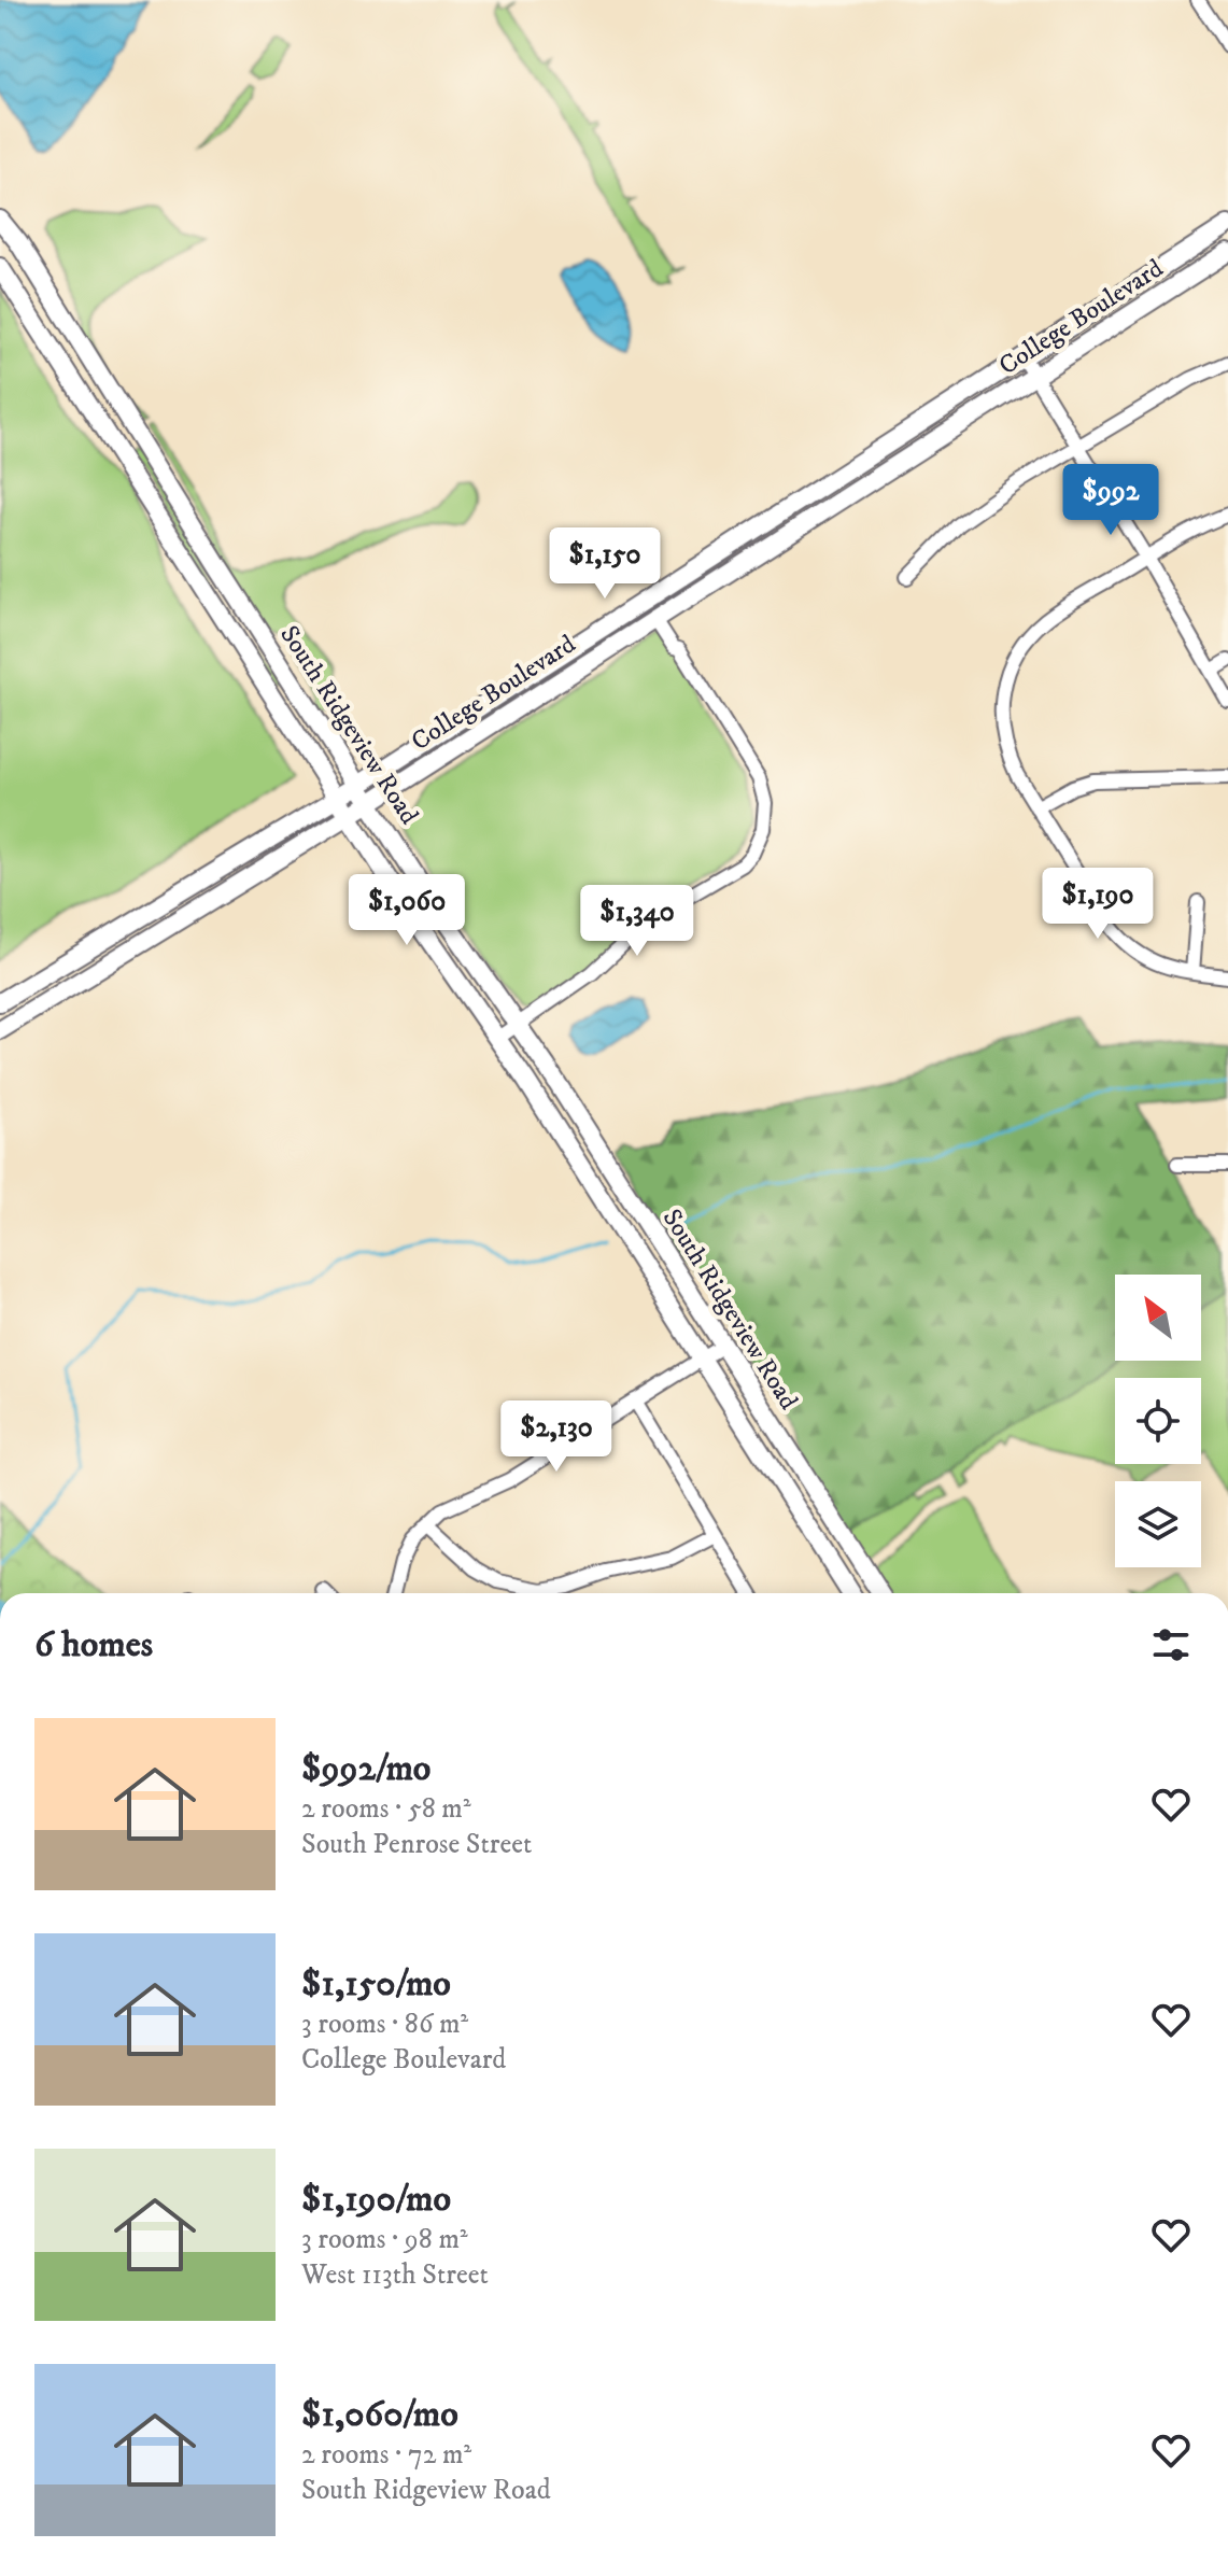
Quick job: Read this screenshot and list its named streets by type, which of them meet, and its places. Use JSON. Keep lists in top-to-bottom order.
{
  "streets": {
    "main road": ["College Boulevard", "South Ridgeview Road"]
  },
  "crossings": [
    ["College Boulevard", "South Ridgeview Road"]
  ],
  "north": "top left",
  "page": {
    "price": [
      "$992",
      "$1,150",
      "$1,190",
      "$1,060",
      "$1,340",
      "$2,130"
    ],
    "heading": "6 homes",
    "list": [
      {
        "name": "$992/mo",
        "note": "2 rooms · 58 m² · South Penrose Street"
      },
      {
        "name": "$1,150/mo",
        "note": "3 rooms · 86 m² · College Boulevard"
      },
      {
        "name": "$1,190/mo",
        "note": "3 rooms · 98 m² · West 113th Street"
      },
      {
        "name": "$1,060/mo",
        "note": "2 rooms · 72 m² · South Ridgeview Road"
      }
    ]
  }
}
